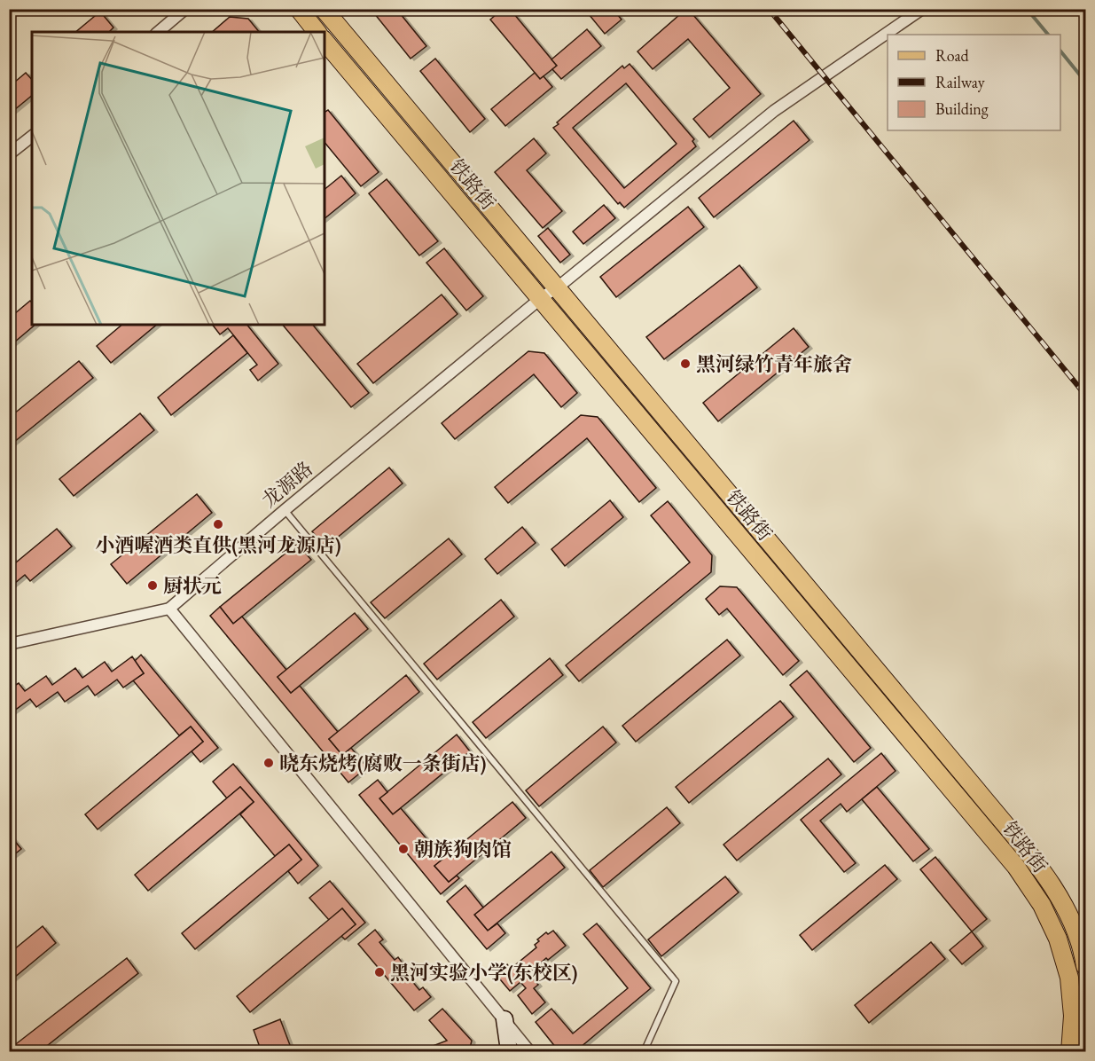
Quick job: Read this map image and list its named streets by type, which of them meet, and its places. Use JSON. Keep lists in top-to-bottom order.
{
  "streets": {
    "main road": ["铁路街"],
    "street": ["龙源路"]
  },
  "crossings": [
    ["铁路街", "龙源路"]
  ],
  "places": [
    "黑河绿竹青年旅舍",
    "小酒喔酒类直供(黑河龙源店)",
    "厨状元",
    "晓东烧烤(腐败一条街店)",
    "朝族狗肉馆",
    "黑河实验小学(东校区)"
  ],
  "legend": ["Road", "Railway", "Building"]
}
